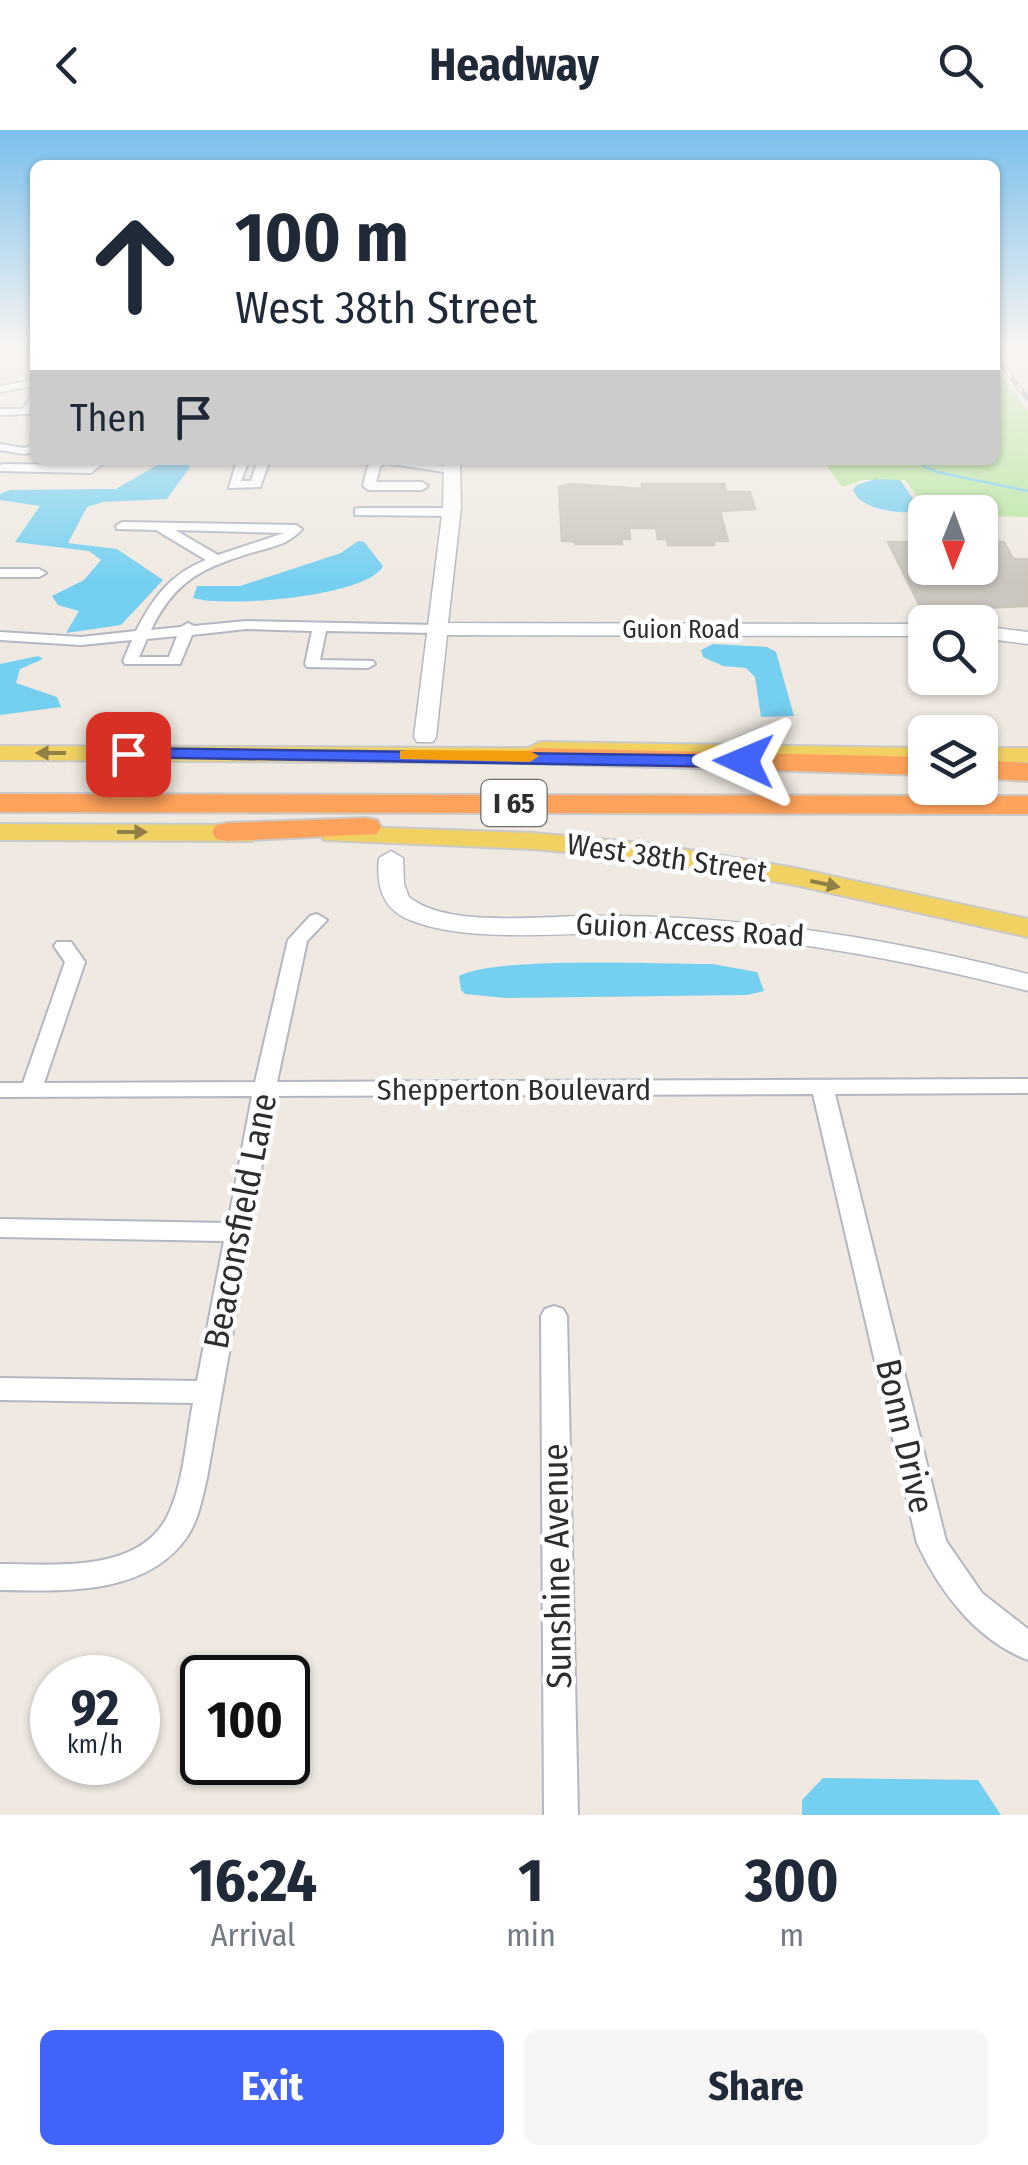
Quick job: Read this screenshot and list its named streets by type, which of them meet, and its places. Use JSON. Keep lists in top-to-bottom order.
{
  "streets": {
    "highway": ["I 65"],
    "main road": ["West 38th Street"],
    "street": [
      "Guion Road",
      "Guion Access Road",
      "Shepperton Boulevard",
      "Beaconsfield Lane",
      "Bonn Drive",
      "Sunshine Avenue"
    ]
  },
  "crossings": [
    ["Shepperton Boulevard", "Beaconsfield Lane"],
    ["Shepperton Boulevard", "Bonn Drive"]
  ],
  "north": "bottom",
  "page": {
    "header": "Headway",
    "turn": ["100 m", "West 38th Street"],
    "then": "Then",
    "speed": "92 km/h",
    "limit": "100",
    "eta": [
      "16:24",
      "Arrival",
      "1",
      "min",
      "300",
      "m"
    ],
    "buttons": ["Exit", "Share"]
  }
}
